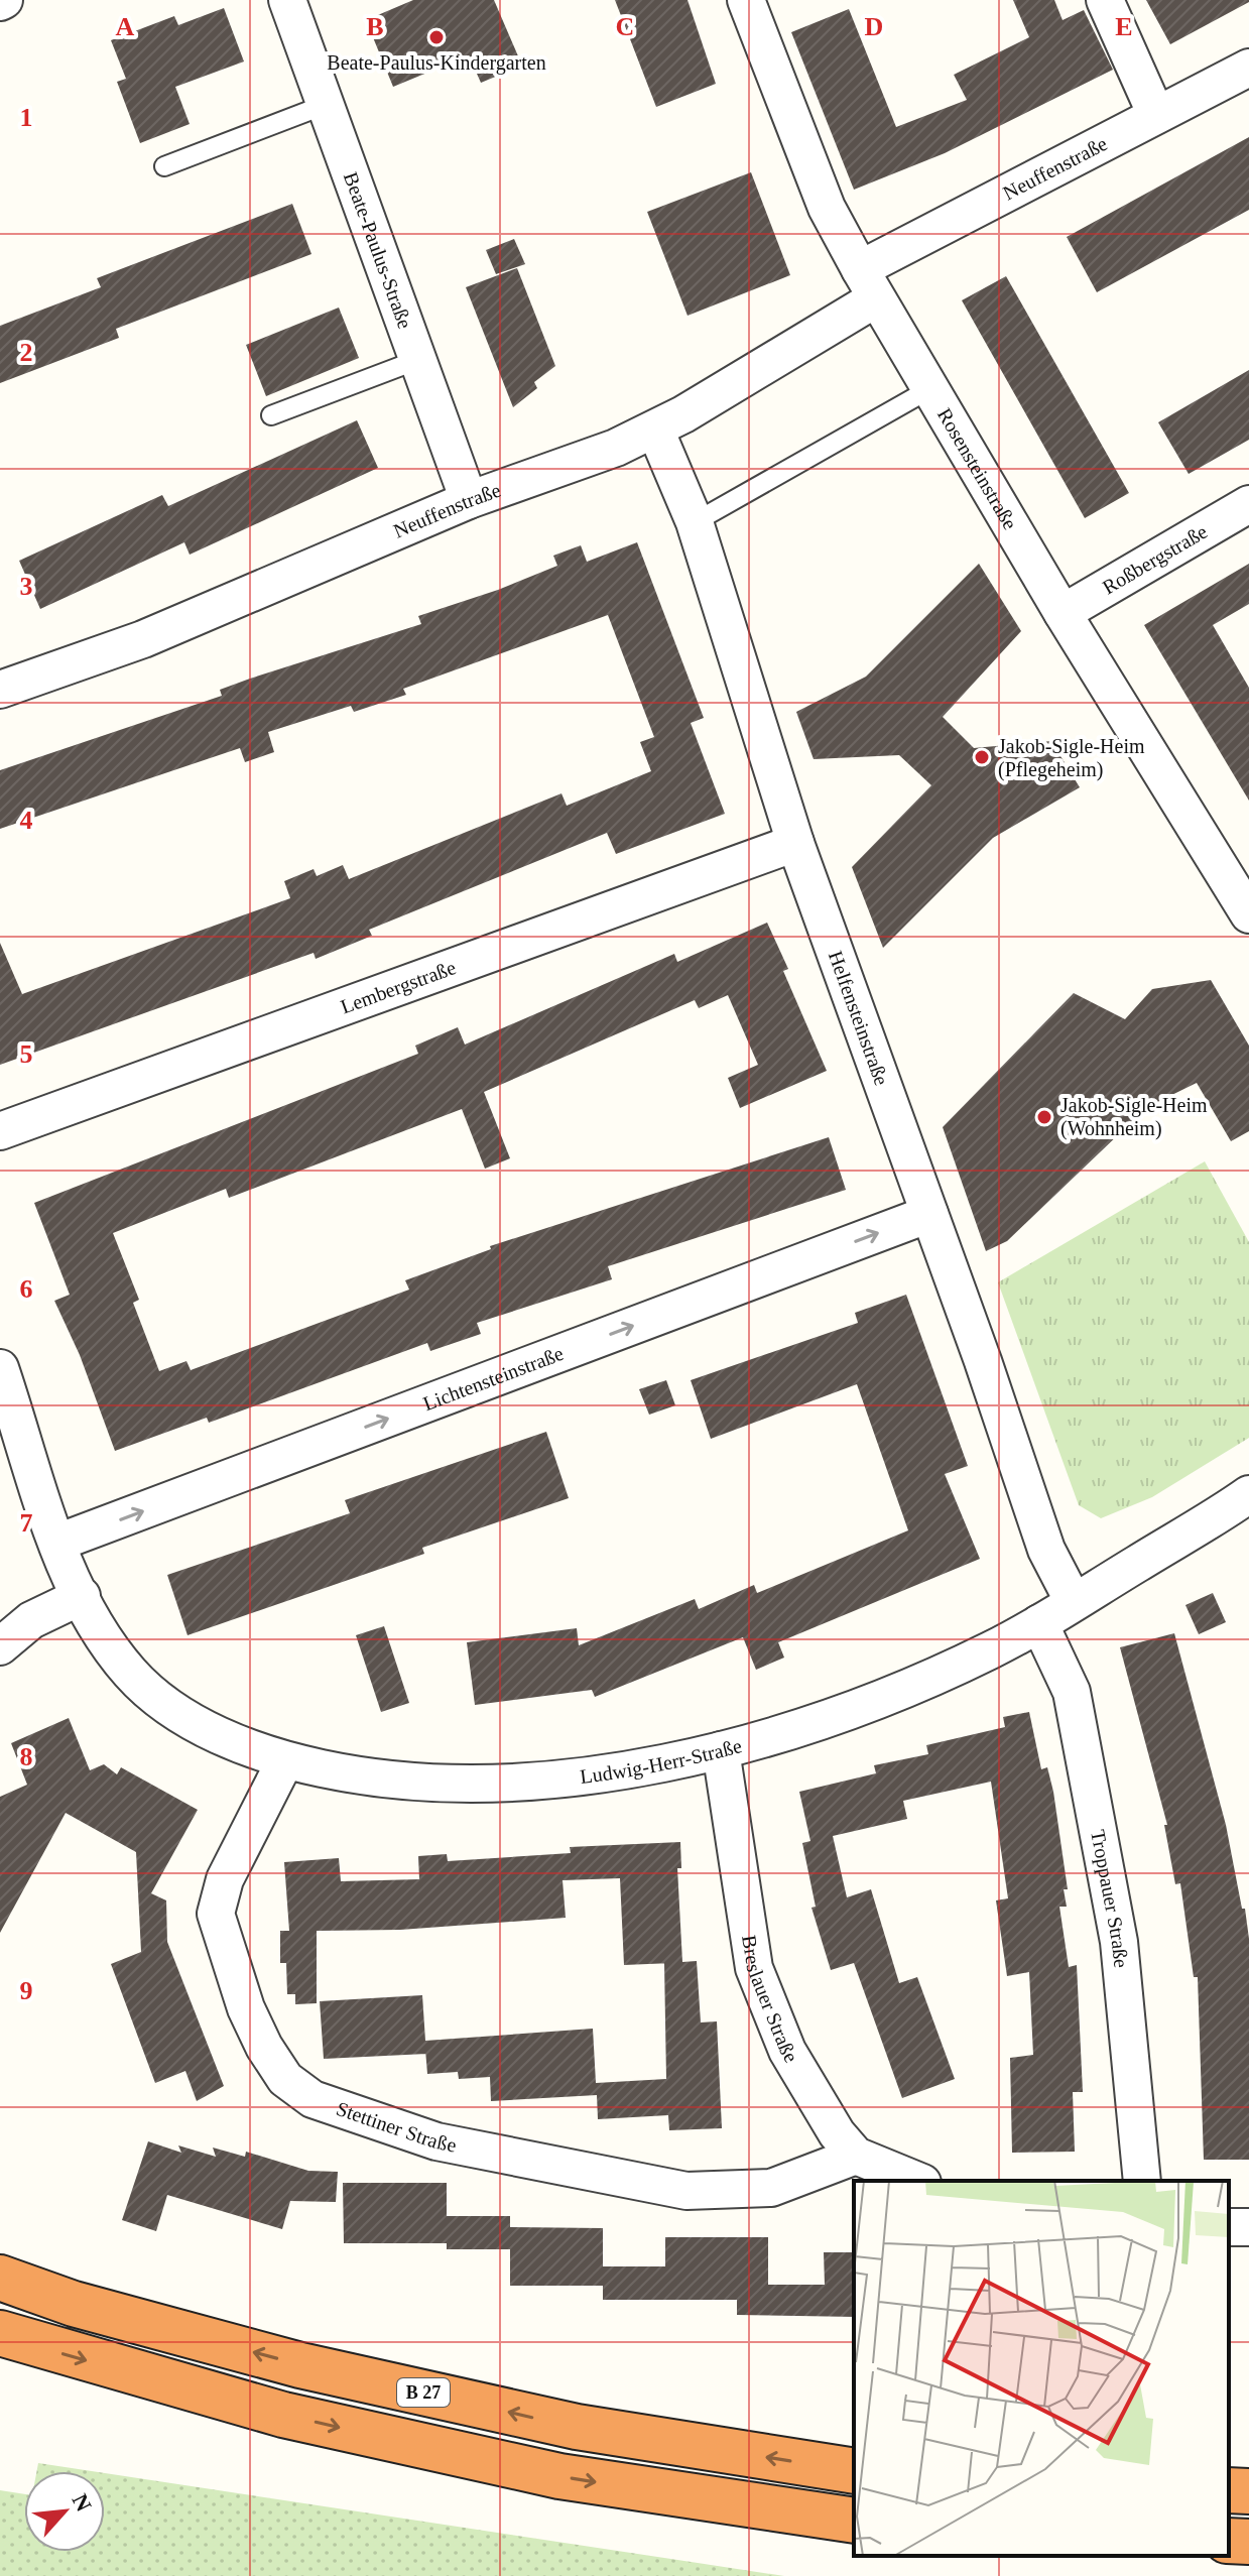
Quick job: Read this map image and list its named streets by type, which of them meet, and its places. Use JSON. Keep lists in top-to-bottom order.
{
  "streets": {
    "highway": ["B 27"],
    "street": [
      "Neuffenstraße",
      "Beate-Paulus-Straße",
      "Rosensteinstraße",
      "Roßbergstraße",
      "Lembergstraße",
      "Helfensteinstraße",
      "Lichtensteinstraße",
      "Ludwig-Herr-Straße",
      "Troppauer Straße",
      "Breslauer Straße",
      "Stettiner Straße"
    ]
  },
  "crossings": [
    ["Neuffenstraße", "Beate-Paulus-Straße"],
    ["Neuffenstraße", "Rosensteinstraße"],
    ["Neuffenstraße", "Helfensteinstraße"],
    ["Rosensteinstraße", "Roßbergstraße"],
    ["Lembergstraße", "Helfensteinstraße"],
    ["Helfensteinstraße", "Lichtensteinstraße"],
    ["Helfensteinstraße", "Ludwig-Herr-Straße"],
    ["Lichtensteinstraße", "Ludwig-Herr-Straße"],
    ["Ludwig-Herr-Straße", "Troppauer Straße"],
    ["Ludwig-Herr-Straße", "Breslauer Straße"],
    ["Ludwig-Herr-Straße", "Stettiner Straße"],
    ["Breslauer Straße", "Stettiner Straße"]
  ],
  "one_way": ["Lichtensteinstraße"],
  "places": ["Beate-Paulus-Kindergarten", "Jakob-Sigle-Heim (Pflegeheim)", "Jakob-Sigle-Heim (Wohnheim)"],
  "north": "top right",
  "grid": {
    "columns": [
      "A",
      "B",
      "C",
      "D",
      "E"
    ],
    "rows": [
      "1",
      "2",
      "3",
      "4",
      "5",
      "6",
      "7",
      "8",
      "9"
    ]
  }
}
